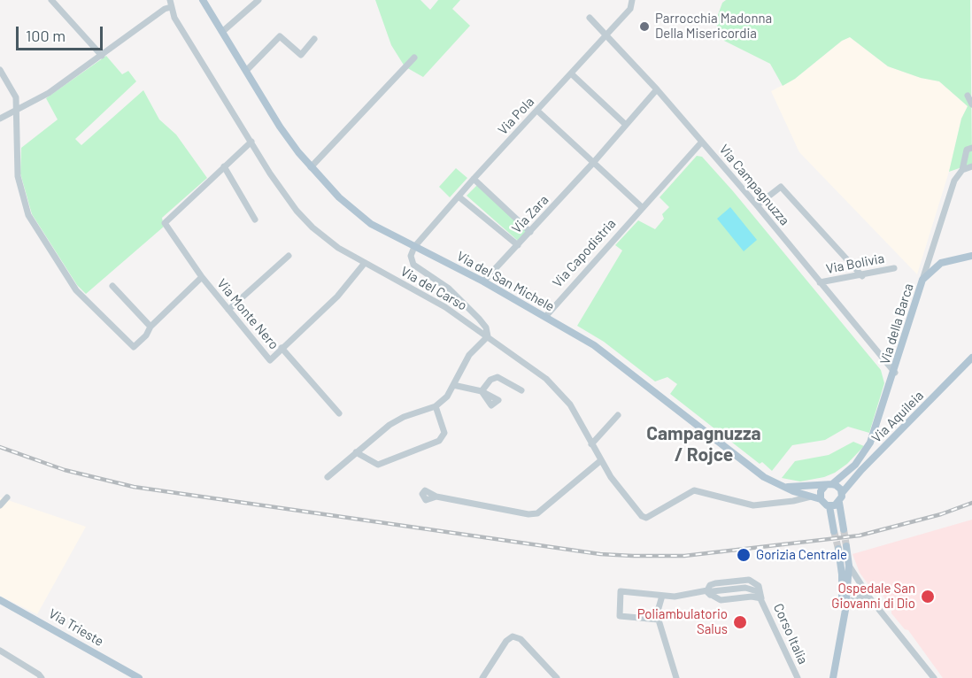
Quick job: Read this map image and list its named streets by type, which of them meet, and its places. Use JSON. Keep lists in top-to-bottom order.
{
  "streets": {
    "main road": [
      "Via del San Michele",
      "Via della Barca",
      "Via Aquileia",
      "Via Trieste"
    ],
    "street": [
      "Via Pola",
      "Via Campagnuzza",
      "Via Zara",
      "Via Capodistria",
      "Via Bolivia",
      "Via del Carso",
      "Via Monte Nero",
      "Corso Italia"
    ]
  },
  "crossings": [
    ["Via Pola", "Via Campagnuzza"],
    ["Via Pola", "Via del San Michele"],
    ["Via Campagnuzza", "Via Zara"],
    ["Via Campagnuzza", "Via Capodistria"],
    ["Via Campagnuzza", "Via Bolivia"],
    ["Via Campagnuzza", "Via della Barca"],
    ["Via Zara", "Via del San Michele"],
    ["Via Capodistria", "Via del San Michele"],
    ["Via del San Michele", "Via del Carso"],
    ["Via del San Michele", "Via della Barca"],
    ["Via del San Michele", "Via Aquileia"],
    ["Via del Carso", "Via Monte Nero"],
    ["Via della Barca", "Via Aquileia"]
  ],
  "districts": ["Campagnuzza / Rojce"],
  "places": [
    "Parrocchia Madonna Della Misericordia",
    "Gorizia Centrale",
    "Ospedale San Giovanni di Dio",
    "Poliambulatorio Salus"
  ],
  "scale_bar": "100 m"
}
